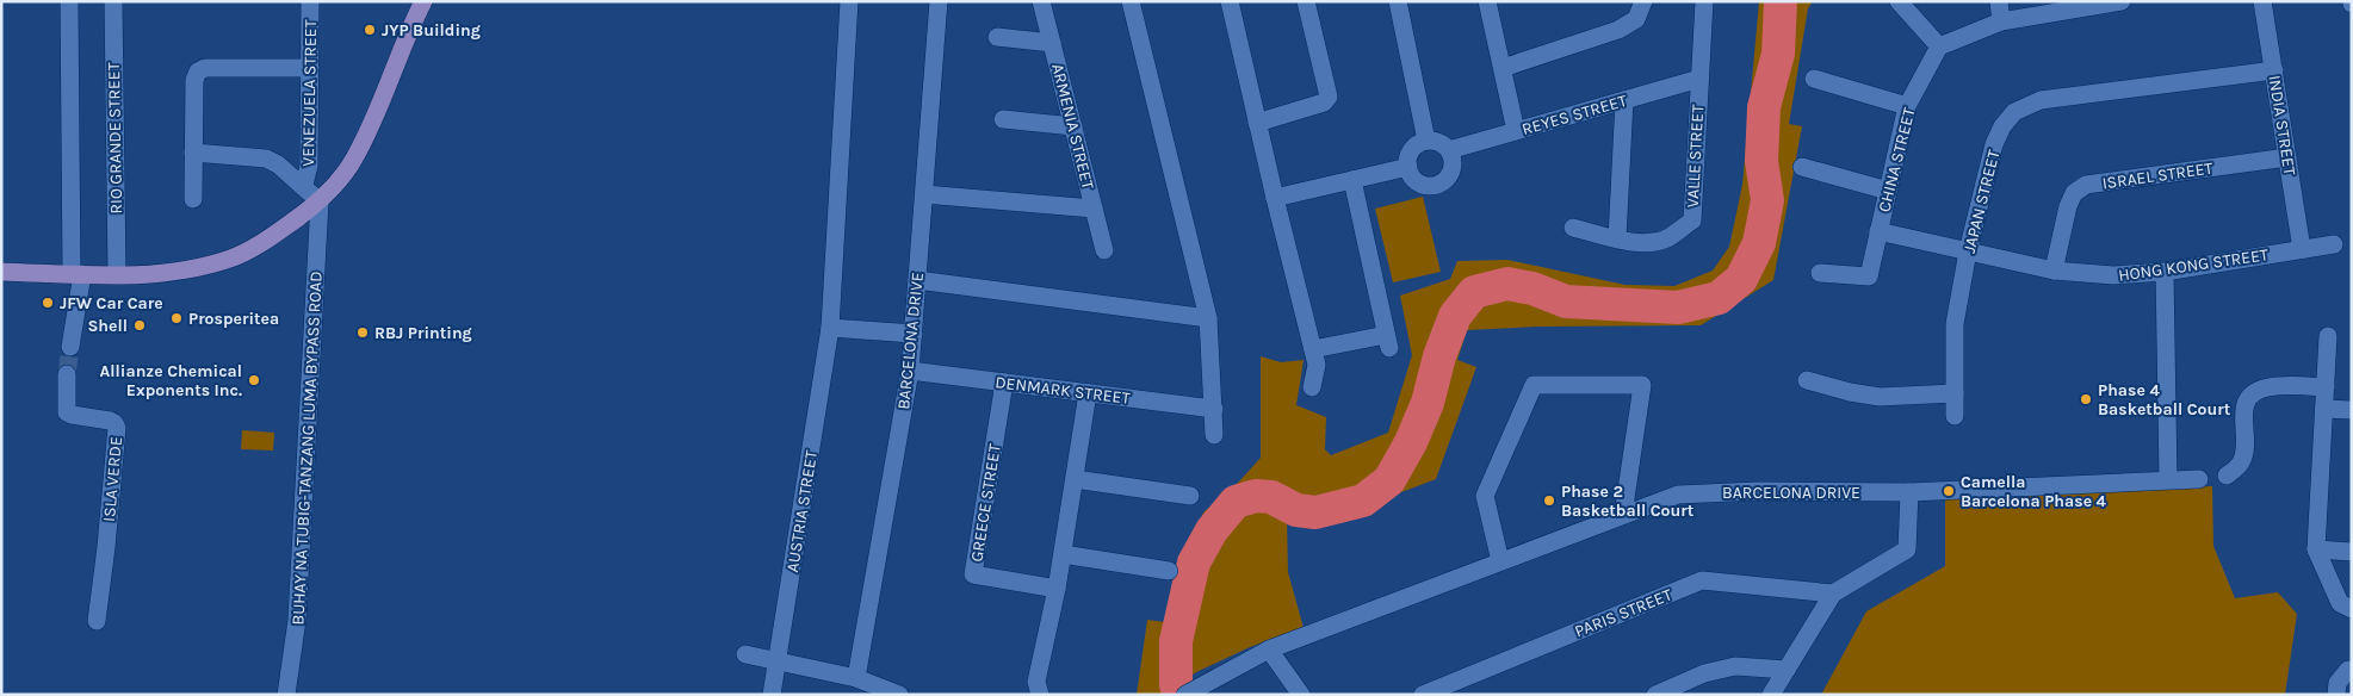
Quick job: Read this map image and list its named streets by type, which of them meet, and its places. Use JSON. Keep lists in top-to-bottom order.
{
  "streets": {
    "street": [
      "VENEZUELA STREET",
      "REYES STREET",
      "INDIA STREET",
      "ARMENIA STREET",
      "RIO GRANDE STREET",
      "VALLE STREET",
      "CHINA STREET",
      "ISRAEL STREET",
      "JAPAN STREET",
      "HONG KONG STREET",
      "BARCELONA DRIVE",
      "DENMARK STREET",
      "BUHAY NA TUBIG-TANZANG LUMA BYPASS ROAD",
      "ISLA VERDE",
      "GREECE STREET",
      "AUSTRIA STREET",
      "PARIS STREET"
    ]
  },
  "crossings": [
    ["REYES STREET", "VALLE STREET"],
    ["INDIA STREET", "ISRAEL STREET"],
    ["INDIA STREET", "JAPAN STREET"],
    ["INDIA STREET", "HONG KONG STREET"],
    ["CHINA STREET", "HONG KONG STREET"],
    ["ISRAEL STREET", "HONG KONG STREET"],
    ["JAPAN STREET", "HONG KONG STREET"],
    ["BARCELONA DRIVE", "DENMARK STREET"],
    ["DENMARK STREET", "GREECE STREET"]
  ],
  "places": [
    "JYP Building",
    "JFW Car Care",
    "Prosperitea",
    "Shell",
    "RBJ Printing",
    "Allianze Chemical Exponents Inc.",
    "Phase 4 Basketball Court",
    "Camella Barcelona Phase 4",
    "Phase 2 Basketball Court"
  ]
}
